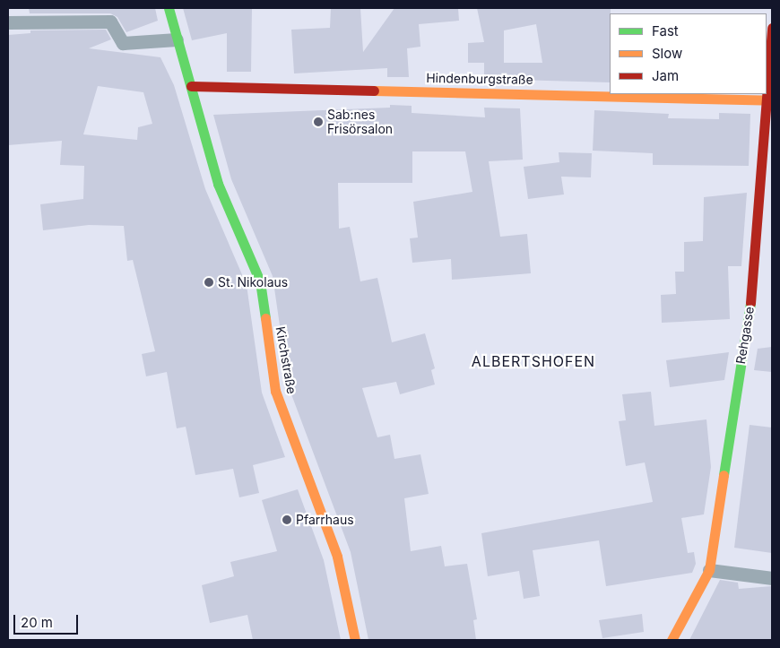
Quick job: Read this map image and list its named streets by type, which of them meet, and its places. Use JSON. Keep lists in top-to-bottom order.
{
  "streets": {
    "street": ["Hindenburgstraße", "Rehgasse", "Kirchstraße"]
  },
  "crossings": [
    ["Hindenburgstraße", "Rehgasse"],
    ["Hindenburgstraße", "Kirchstraße"]
  ],
  "districts": ["ALBERTSHOFEN"],
  "places": ["Sab:nes Frisörsalon", "St. Nikolaus", "Pfarrhaus"],
  "legend": ["Fast", "Slow", "Jam"],
  "scale_bar": "20 m"
}
